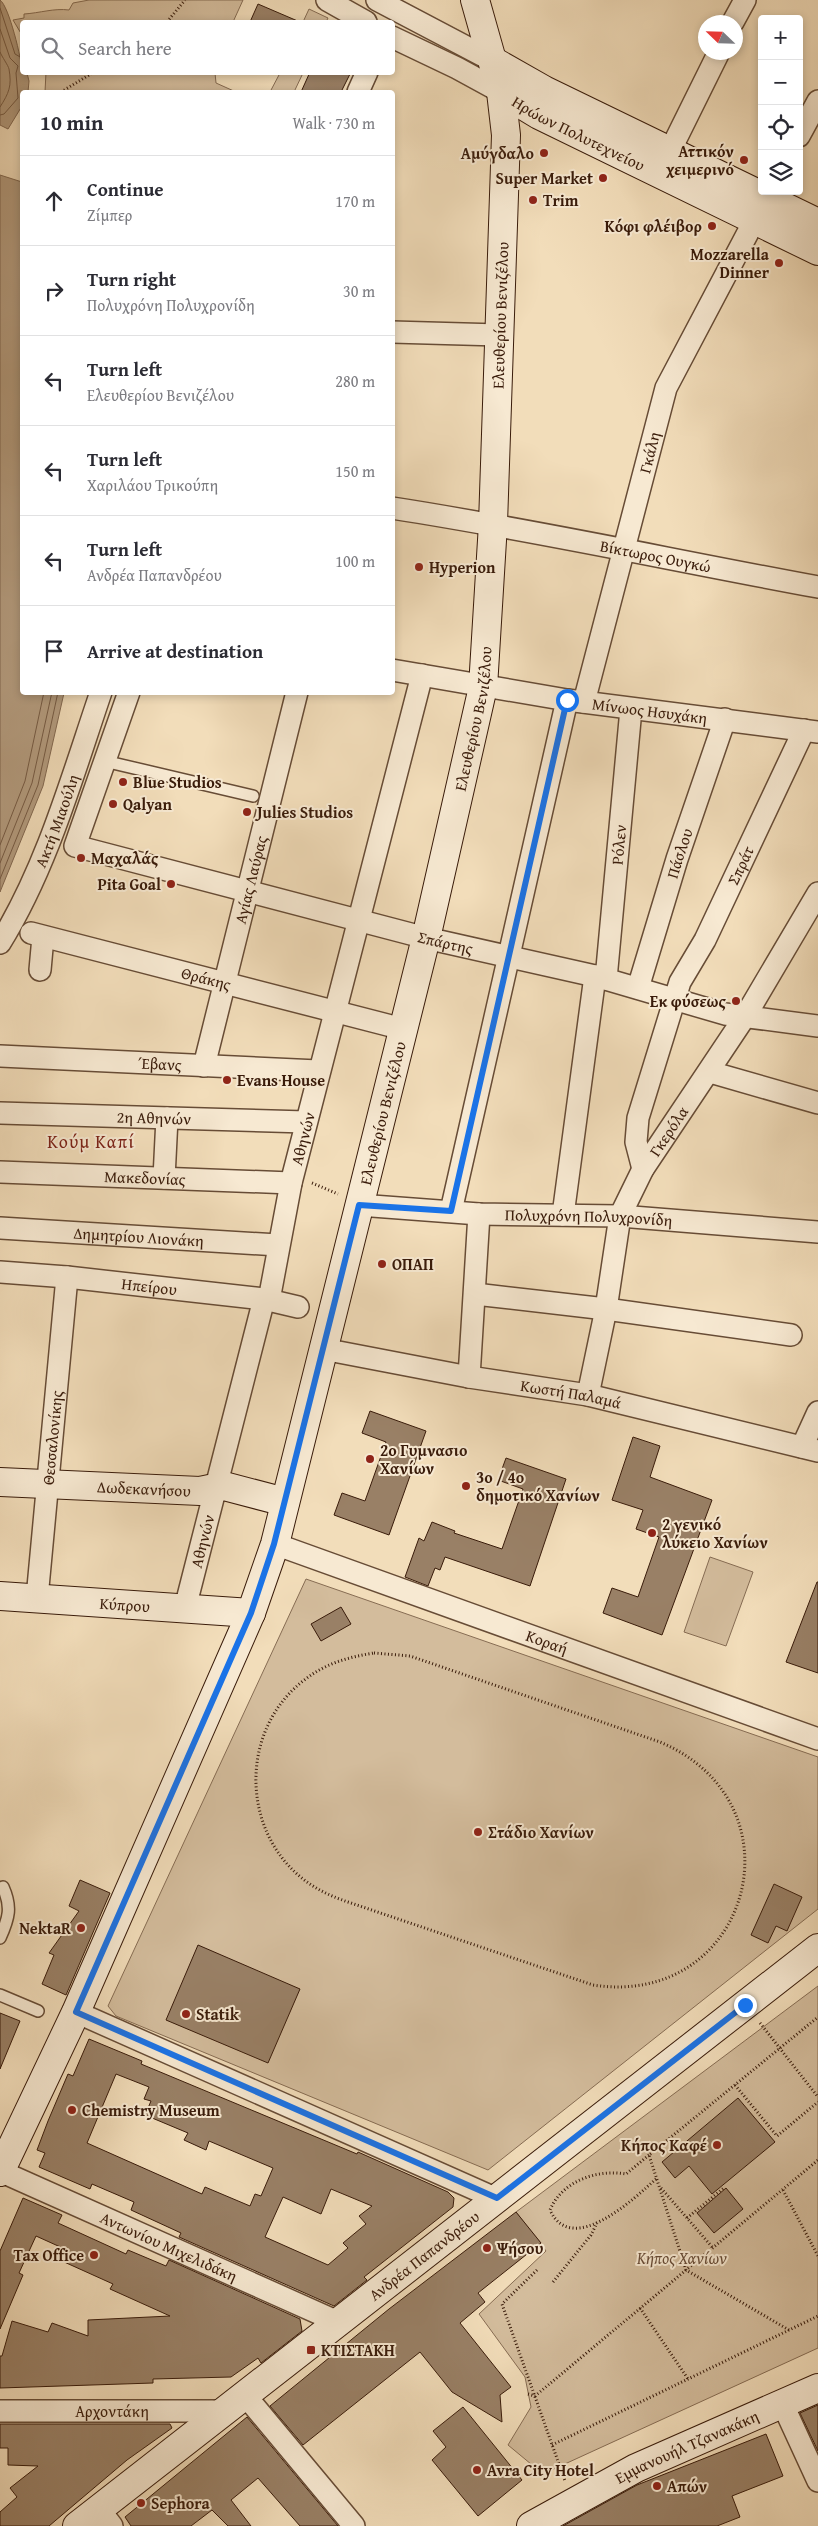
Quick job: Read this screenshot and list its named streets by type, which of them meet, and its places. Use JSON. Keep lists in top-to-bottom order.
{
  "streets": {
    "main road": [
      "Ηρώων Πολυτεχνείου",
      "Ελευθερίου Βενιζέλου",
      "Δωδεκανήσου",
      "Κύπρου",
      "Ανδρέα Παπανδρέου",
      "Εμμανουήλ Τζανακάκη"
    ],
    "street": [
      "Γκάλη",
      "Βίκτωρος Ουγκώ",
      "Μίνωος Ησυχάκη",
      "Ακτή Μιαούλη",
      "Ρόλεν",
      "Πάσλου",
      "Σπράτ",
      "Αγίας Λαύρας",
      "Σπάρτης",
      "Θράκης",
      "Έβανς",
      "2η Αθηνών",
      "Γκερόλα",
      "Αθηνών",
      "Μακεδονίας",
      "Πολυχρόνη Πολυχρονίδη",
      "Δημητρίου Λιονάκη",
      "Ηπείρου",
      "Κωστή Παλαμά",
      "Θεσσαλονίκης",
      "Κοραή",
      "Αντωνίου Μιχελιδάκη",
      "Αρχοντάκη"
    ]
  },
  "crossings": [
    ["Ηρώων Πολυτεχνείου", "Ελευθερίου Βενιζέλου"],
    ["Ηρώων Πολυτεχνείου", "Γκάλη"],
    ["Ελευθερίου Βενιζέλου", "Βίκτωρος Ουγκώ"],
    ["Ελευθερίου Βενιζέλου", "Μίνωος Ησυχάκη"],
    ["Ελευθερίου Βενιζέλου", "Σπάρτης"],
    ["Ελευθερίου Βενιζέλου", "Θράκης"],
    ["Ελευθερίου Βενιζέλου", "Πολυχρόνη Πολυχρονίδη"],
    ["Ελευθερίου Βενιζέλου", "Κωστή Παλαμά"],
    ["Ελευθερίου Βενιζέλου", "Δωδεκανήσου"],
    ["Ελευθερίου Βενιζέλου", "Κύπρου"],
    ["Ελευθερίου Βενιζέλου", "Κοραή"],
    ["Ελευθερίου Βενιζέλου", "Αντωνίου Μιχελιδάκη"],
    ["Γκάλη", "Βίκτωρος Ουγκώ"],
    ["Γκάλη", "Μίνωος Ησυχάκη"],
    ["Γκάλη", "Σπάρτης"],
    ["Γκάλη", "Πολυχρόνη Πολυχρονίδη"],
    ["Μίνωος Ησυχάκη", "Ρόλεν"],
    ["Μίνωος Ησυχάκη", "Πάσλου"],
    ["Μίνωος Ησυχάκη", "Σπράτ"],
    ["Μίνωος Ησυχάκη", "Αθηνών"],
    ["Ακτή Μιαούλη", "Σπάρτης"],
    ["Ρόλεν", "Σπάρτης"],
    ["Ρόλεν", "Πολυχρόνη Πολυχρονίδη"],
    ["Πάσλου", "Σπάρτης"],
    ["Σπράτ", "Σπάρτης"],
    ["Σπράτ", "Γκερόλα"],
    ["Αγίας Λαύρας", "Σπάρτης"],
    ["Αγίας Λαύρας", "Θράκης"],
    ["Αγίας Λαύρας", "Έβανς"],
    ["Σπάρτης", "Γκερόλα"],
    ["Σπάρτης", "Αθηνών"],
    ["Θράκης", "Αθηνών"],
    ["Έβανς", "Αθηνών"],
    ["2η Αθηνών", "Αθηνών"],
    ["Γκερόλα", "Πολυχρόνη Πολυχρονίδη"],
    ["Γκερόλα", "Κωστή Παλαμά"],
    ["Αθηνών", "Μακεδονίας"],
    ["Αθηνών", "Δημητρίου Λιονάκη"],
    ["Αθηνών", "Ηπείρου"],
    ["Αθηνών", "Δωδεκανήσου"],
    ["Αθηνών", "Κύπρου"],
    ["Ηπείρου", "Θεσσαλονίκης"],
    ["Θεσσαλονίκης", "Δωδεκανήσου"],
    ["Θεσσαλονίκης", "Κύπρου"],
    ["Αντωνίου Μιχελιδάκη", "Ανδρέα Παπανδρέου"],
    ["Ανδρέα Παπανδρέου", "Αρχοντάκη"]
  ],
  "districts": ["Κούμ Καπί"],
  "parks": ["Κήπος Χανίων"],
  "places": {
    "other": [
      "Αμύγδαλο",
      "Αττικόν χειμερινό",
      "Super Market",
      "Trim",
      "Κόφι φλέιβορ",
      "Mozzarella Dinner",
      "Hyperion",
      "Blue Studios",
      "Qalyan",
      "Julies Studios",
      "Μαχαλάς",
      "Pita Goal",
      "Εκ φύσεως",
      "Evans House",
      "ΟΠΑΠ",
      "2ο Γυμνασιο Χανίων",
      "3ο / 4ο δημοτικό Χανίων",
      "2 γενικό λύκειο Χανίων",
      "Στάδιο Χανίων",
      "NektaR",
      "Statik",
      "Chemistry Museum",
      "Κήπος Καφέ",
      "Ψήσου",
      "Tax Office",
      "Avra City Hotel",
      "Απών",
      "Sephora"
    ],
    "transit": ["ΚΤΙΣΤΑΚΗ"]
  },
  "north": "top left",
  "page": {
    "map_buttons": ["+", "−"],
    "search": "Search here",
    "heading": ["10 min", "Walk · 730 m"],
    "list": [
      ["Continue", "Ζίμπερ", "170 m"],
      ["Turn right", "Πολυχρόνη Πολυχρονίδη", "30 m"],
      ["Turn left", "Ελευθερίου Βενιζέλου", "280 m"],
      ["Turn left", "Χαριλάου Τρικούπη", "150 m"],
      ["Turn left", "Ανδρέα Παπανδρέου", "100 m"],
      "Arrive at destination"
    ]
  }
}
